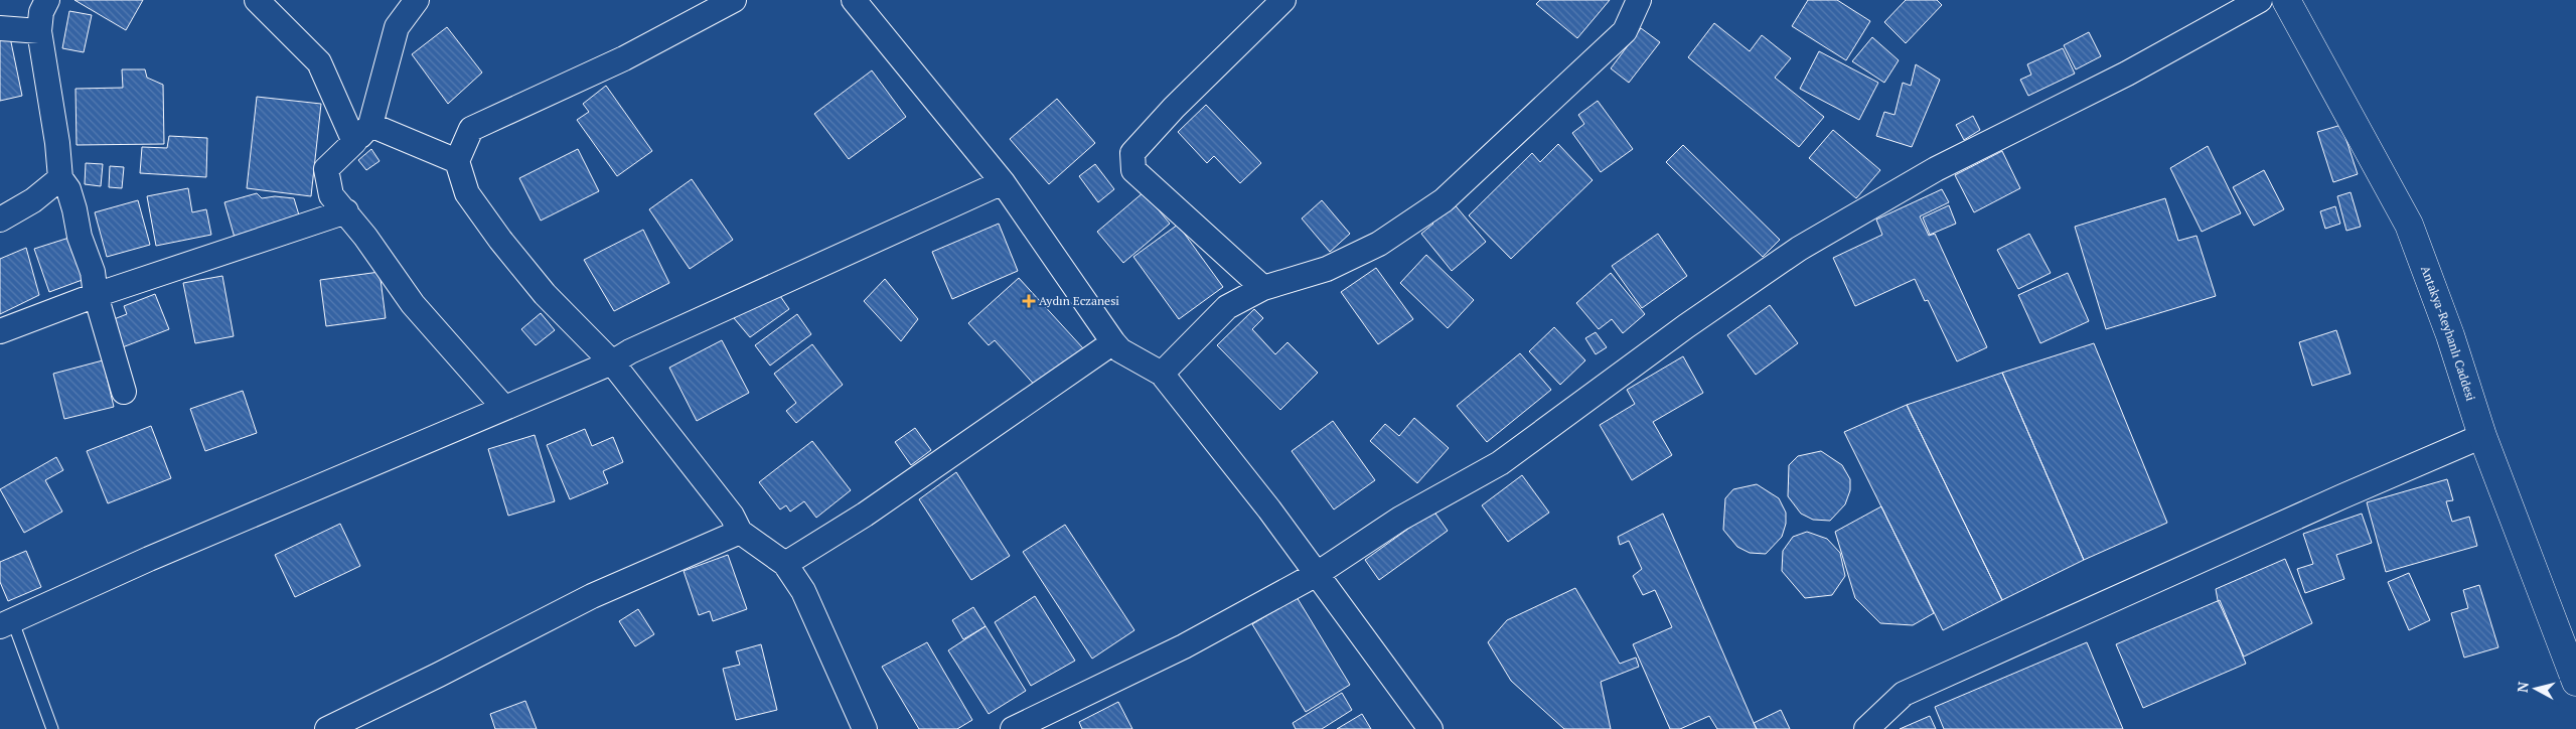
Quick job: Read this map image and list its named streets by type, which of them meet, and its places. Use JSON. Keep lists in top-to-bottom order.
{
  "streets": {
    "main road": ["Antakya-Reyhanlı Caddesi"]
  },
  "places": {
    "health": ["Aydın Eczanesi"]
  },
  "north": "left"
}
